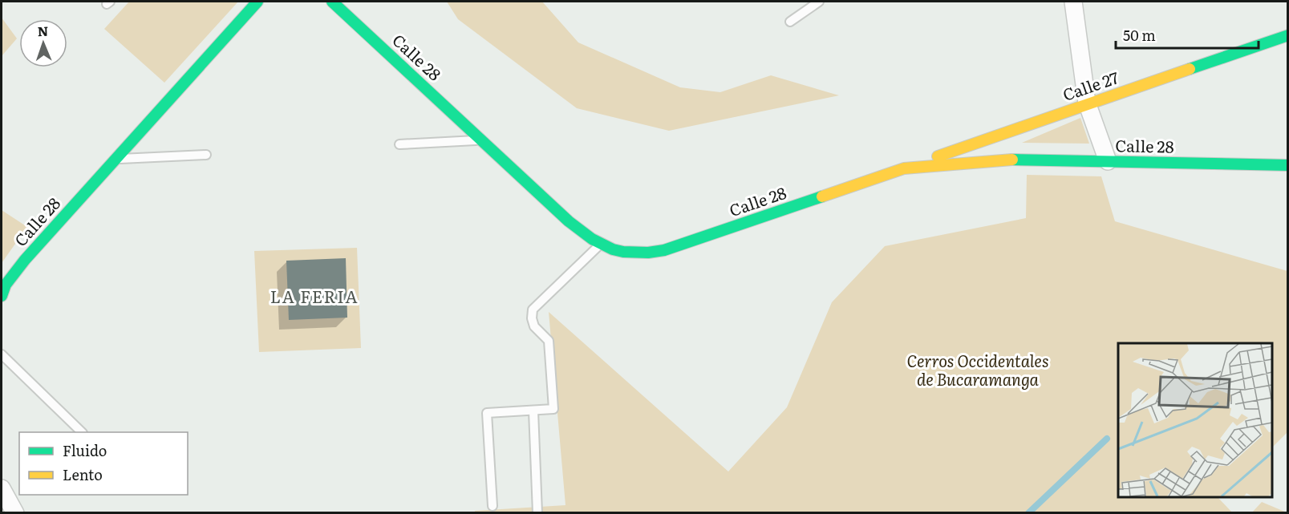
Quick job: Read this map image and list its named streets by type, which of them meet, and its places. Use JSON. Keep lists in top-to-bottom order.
{
  "streets": {
    "street": ["Calle 28", "Calle 27"]
  },
  "crossings": [
    ["Calle 28", "Calle 27"]
  ],
  "districts": ["LA FERIA"],
  "parks": ["Cerros Occidentales de Bucaramanga"],
  "legend": ["Fluido", "Lento"],
  "scale_bar": "50 m",
  "north": "top"
}
